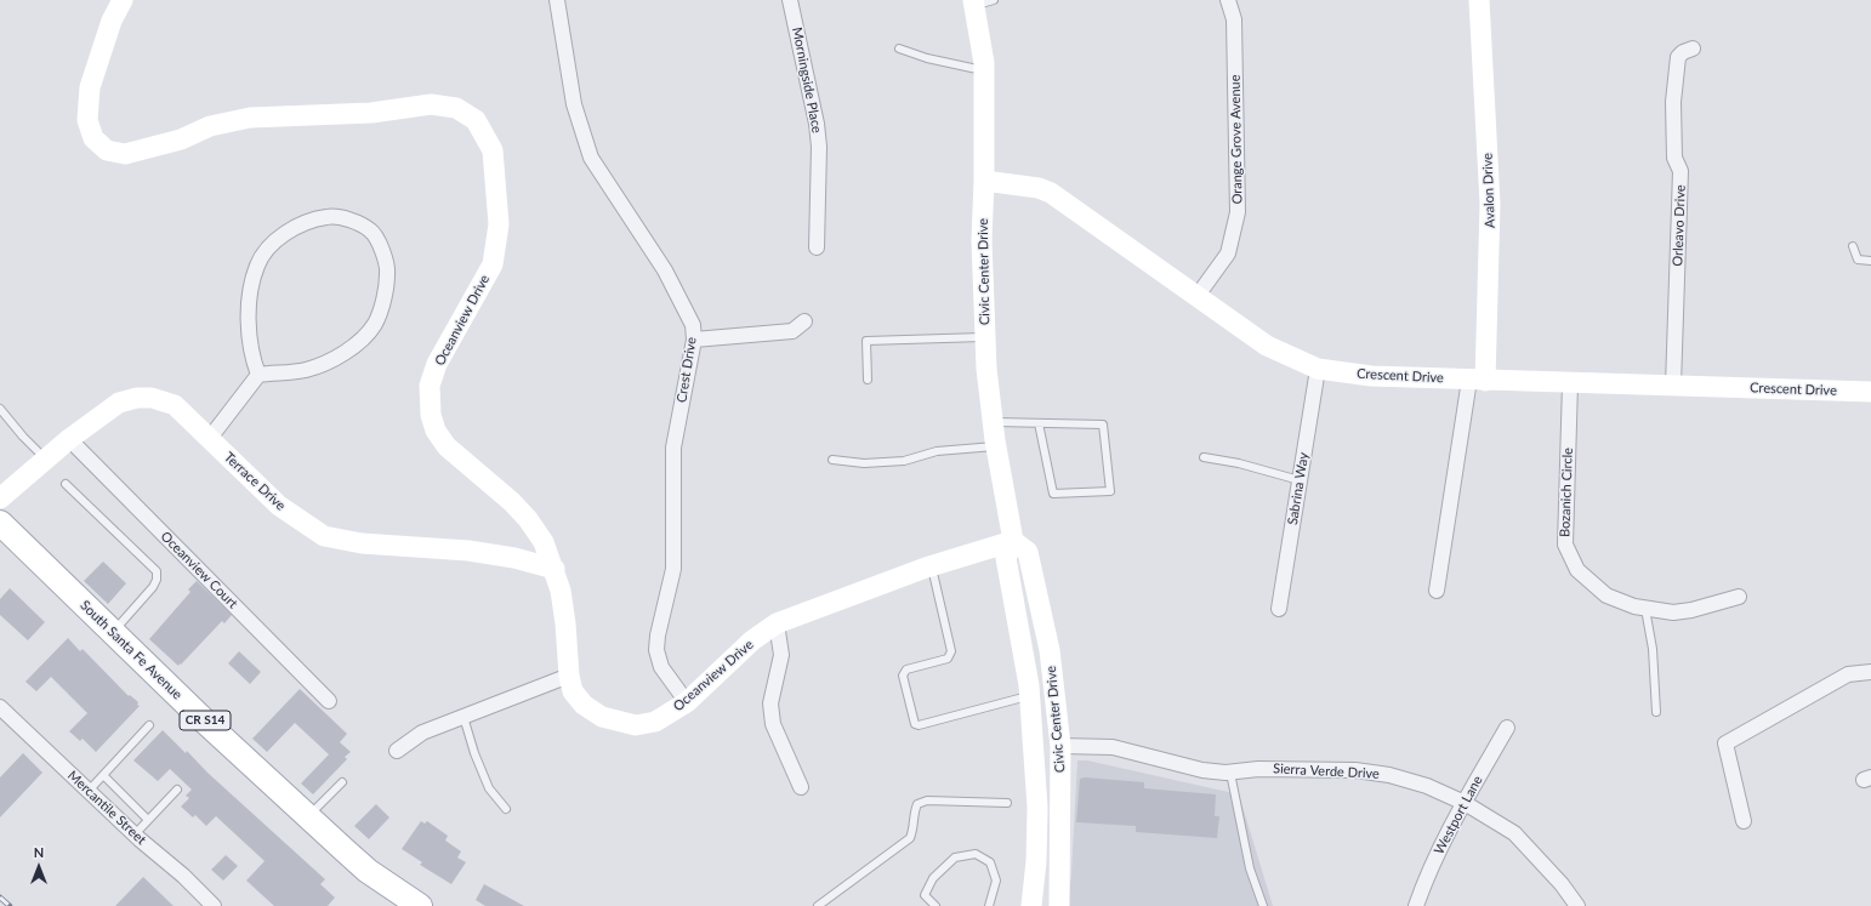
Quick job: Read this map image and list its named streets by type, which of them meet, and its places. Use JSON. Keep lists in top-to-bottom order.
{
  "streets": {
    "main road": ["South Santa Fe Avenue", "CR S14"],
    "street": [
      "Morningside Place",
      "Orange Grove Avenue",
      "Avalon Drive",
      "Orleavo Drive",
      "Civic Center Drive",
      "Oceanview Drive",
      "Crest Drive",
      "Crescent Drive",
      "Terrace Drive",
      "Sabrina Way",
      "Bozanich Circle",
      "Oceanview Court",
      "Sierra Verde Drive",
      "Mercantile Street",
      "Westport Lane"
    ]
  },
  "crossings": [
    ["Orange Grove Avenue", "Crescent Drive"],
    ["Avalon Drive", "Crescent Drive"],
    ["Orleavo Drive", "Crescent Drive"],
    ["Civic Center Drive", "Oceanview Drive"],
    ["Civic Center Drive", "Crescent Drive"],
    ["Civic Center Drive", "Sierra Verde Drive"],
    ["Oceanview Drive", "Crest Drive"],
    ["Oceanview Drive", "Terrace Drive"],
    ["Crescent Drive", "Sabrina Way"],
    ["Crescent Drive", "Bozanich Circle"],
    ["Terrace Drive", "Oceanview Court"],
    ["Sierra Verde Drive", "Westport Lane"]
  ],
  "north": "top"
}
